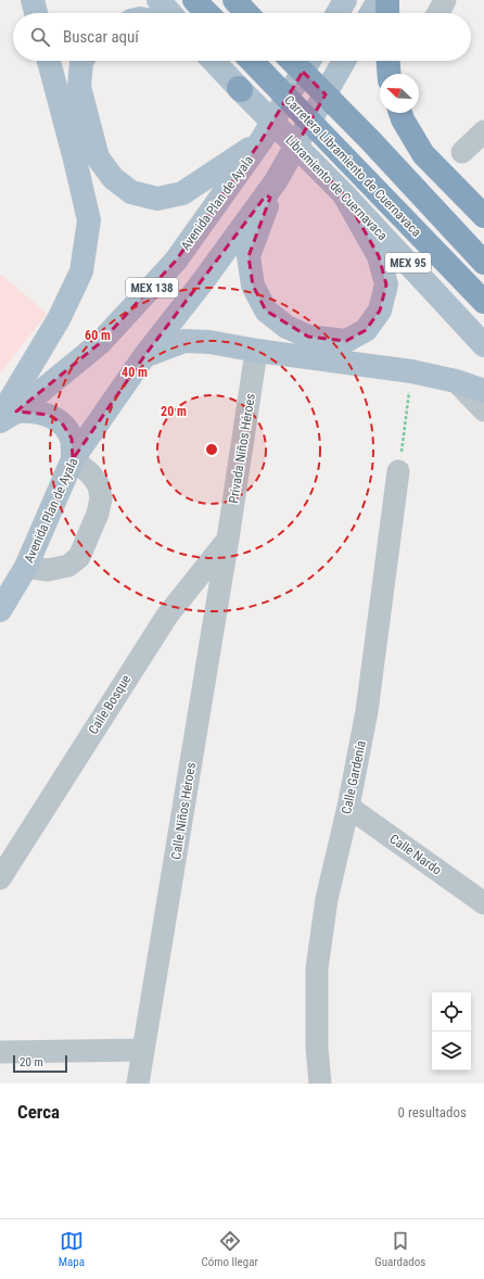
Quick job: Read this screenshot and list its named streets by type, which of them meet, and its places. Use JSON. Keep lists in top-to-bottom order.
{
  "streets": {
    "highway": ["Carretera Libramiento de Cuernavaca", "MEX 95"],
    "main road": ["Libramiento de Cuernavaca", "Avenida Plan de Ayala", "MEX 138"],
    "street": [
      "Privada Niños Héroes",
      "Calle Bosque",
      "Calle Gardenía",
      "Calle Niños Héroes",
      "Calle Nardo"
    ]
  },
  "crossings": [
    ["Avenida Plan de Ayala", "MEX 138"],
    ["Privada Niños Héroes", "Calle Bosque"],
    ["Privada Niños Héroes", "Calle Niños Héroes"],
    ["Calle Bosque", "Calle Niños Héroes"],
    ["Calle Gardenía", "Calle Nardo"]
  ],
  "scale_bar": "20 m",
  "north": "top left",
  "page": {
    "search": "Buscar aquí",
    "scale": "20 m",
    "heading": ["Cerca", "0 resultados"],
    "nav": ["Mapa", "Cómo llegar", "Guardados"]
  },
  "rings": ["60 m", "40 m", "20 m"]
}
